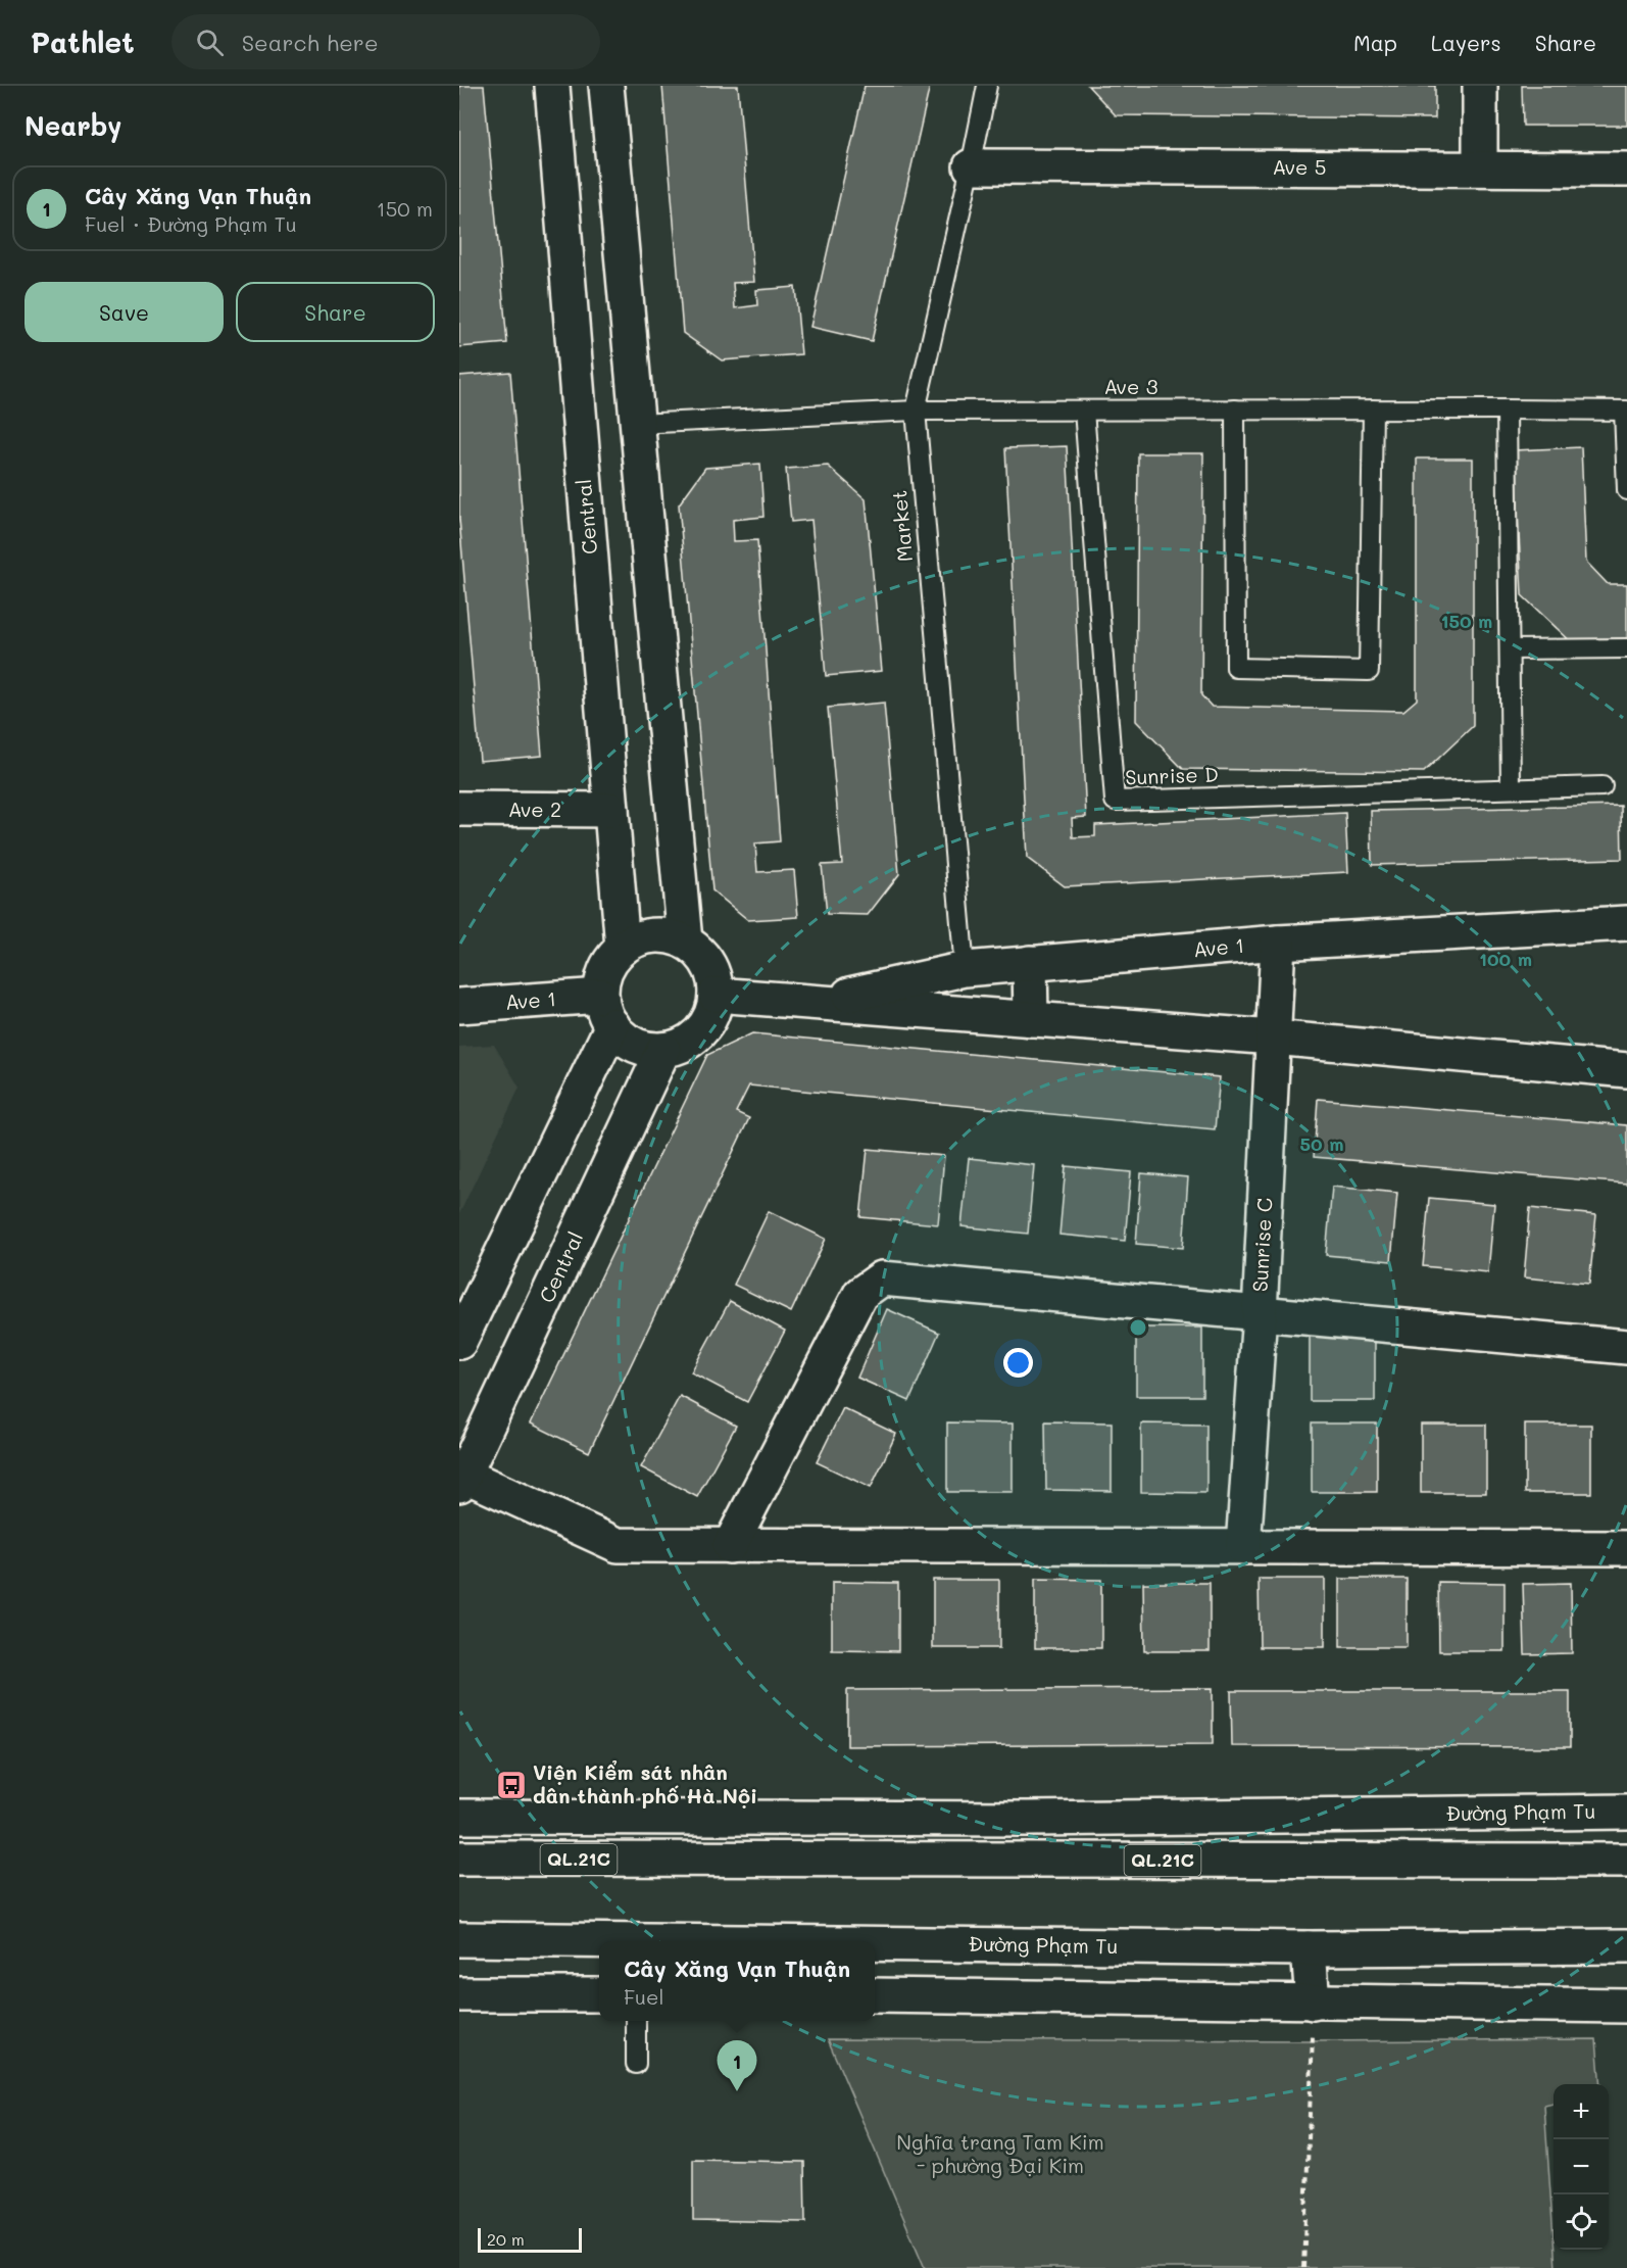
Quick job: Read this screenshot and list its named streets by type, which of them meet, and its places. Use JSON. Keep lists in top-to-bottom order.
{
  "streets": {
    "main road": [
      "Ave 5",
      "Central",
      "Ave 2",
      "Ave 1",
      "Sunrise C",
      "Đường Phạm Tu",
      "QL.21C"
    ],
    "lane": ["Ave 3", "Market", "Sunrise D"]
  },
  "crossings": [
    ["Ave 5", "Market"],
    ["Ave 3", "Market"],
    ["Ave 3", "Sunrise D"],
    ["Central", "Ave 2"],
    ["Central", "Ave 1"],
    ["Market", "Ave 1"],
    ["Ave 1", "Sunrise C"]
  ],
  "parks": ["Nghĩa trang Tam Kim - phường Đại Kim"],
  "places": {
    "bus stop": ["Viện Kiểm sát nhân dân thành phố Hà Nội"]
  },
  "scale_bar": "20 m",
  "page": {
    "header": "Pathlet",
    "search": "Search here",
    "nav": ["Map", "Layers", "Share"],
    "heading": "Nearby",
    "list": [
      {
        "mark": "1",
        "name": "Cây Xăng Vạn Thuận",
        "note": "Fuel · Đường Phạm Tu",
        "value": "150 m"
      }
    ],
    "buttons": ["Save", "Share"],
    "popup": ["Cây Xăng Vạn Thuận", "Fuel"],
    "pins": "1",
    "map_buttons": ["+", "−"],
    "scale": "20 m"
  },
  "rings": ["150 m", "100 m", "50 m"]
}
